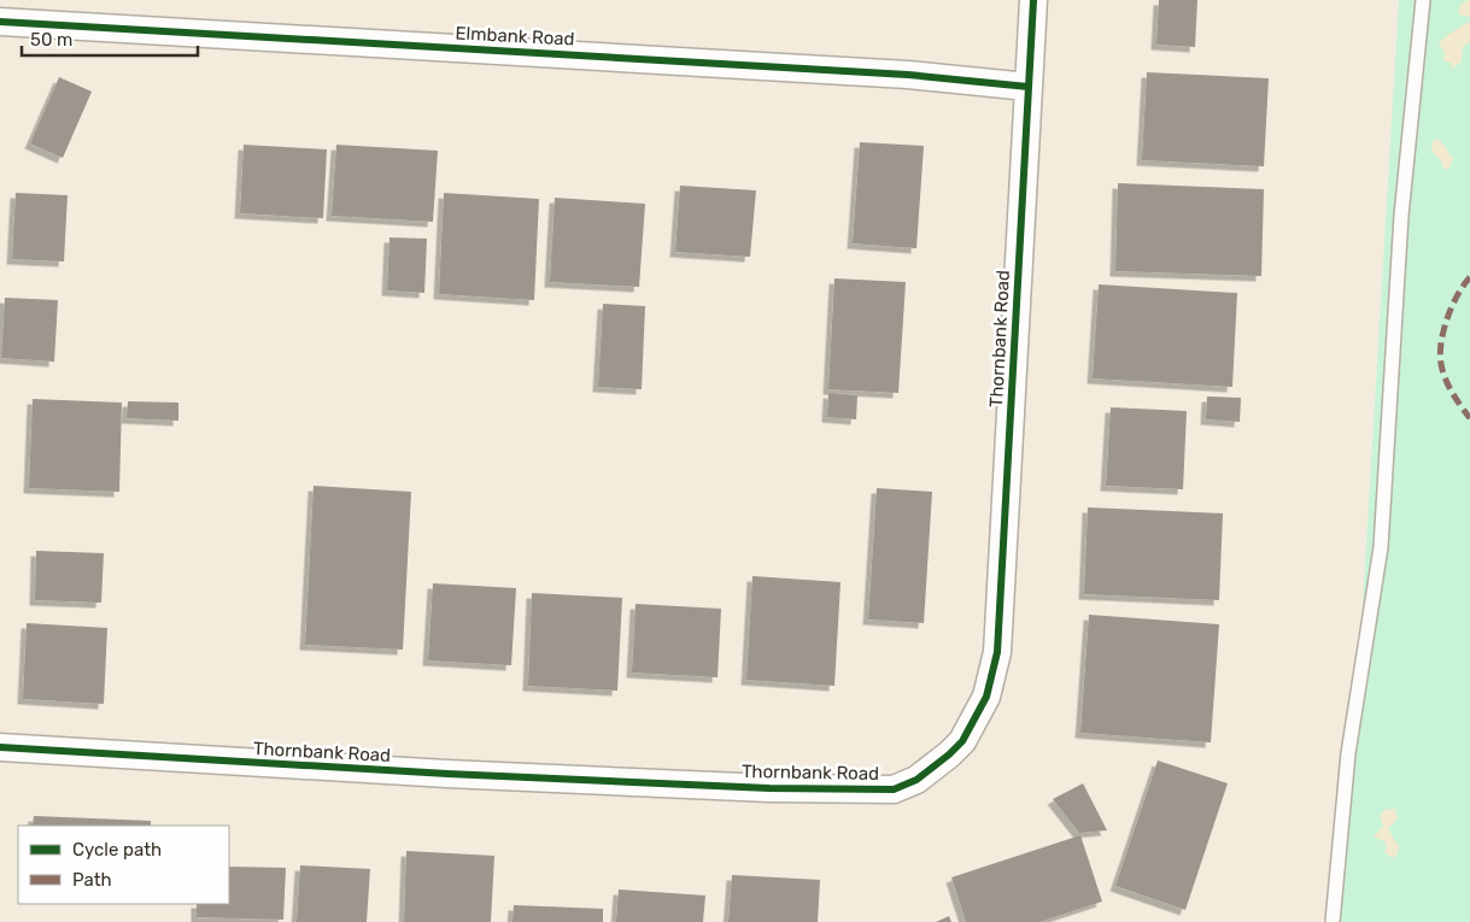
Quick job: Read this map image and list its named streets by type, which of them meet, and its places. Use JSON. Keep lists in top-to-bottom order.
{
  "streets": {
    "street": ["Elmbank Road", "Thornbank Road"]
  },
  "crossings": [
    ["Elmbank Road", "Thornbank Road"]
  ],
  "legend": ["Cycle path", "Path"],
  "scale_bar": "50 m"
}
